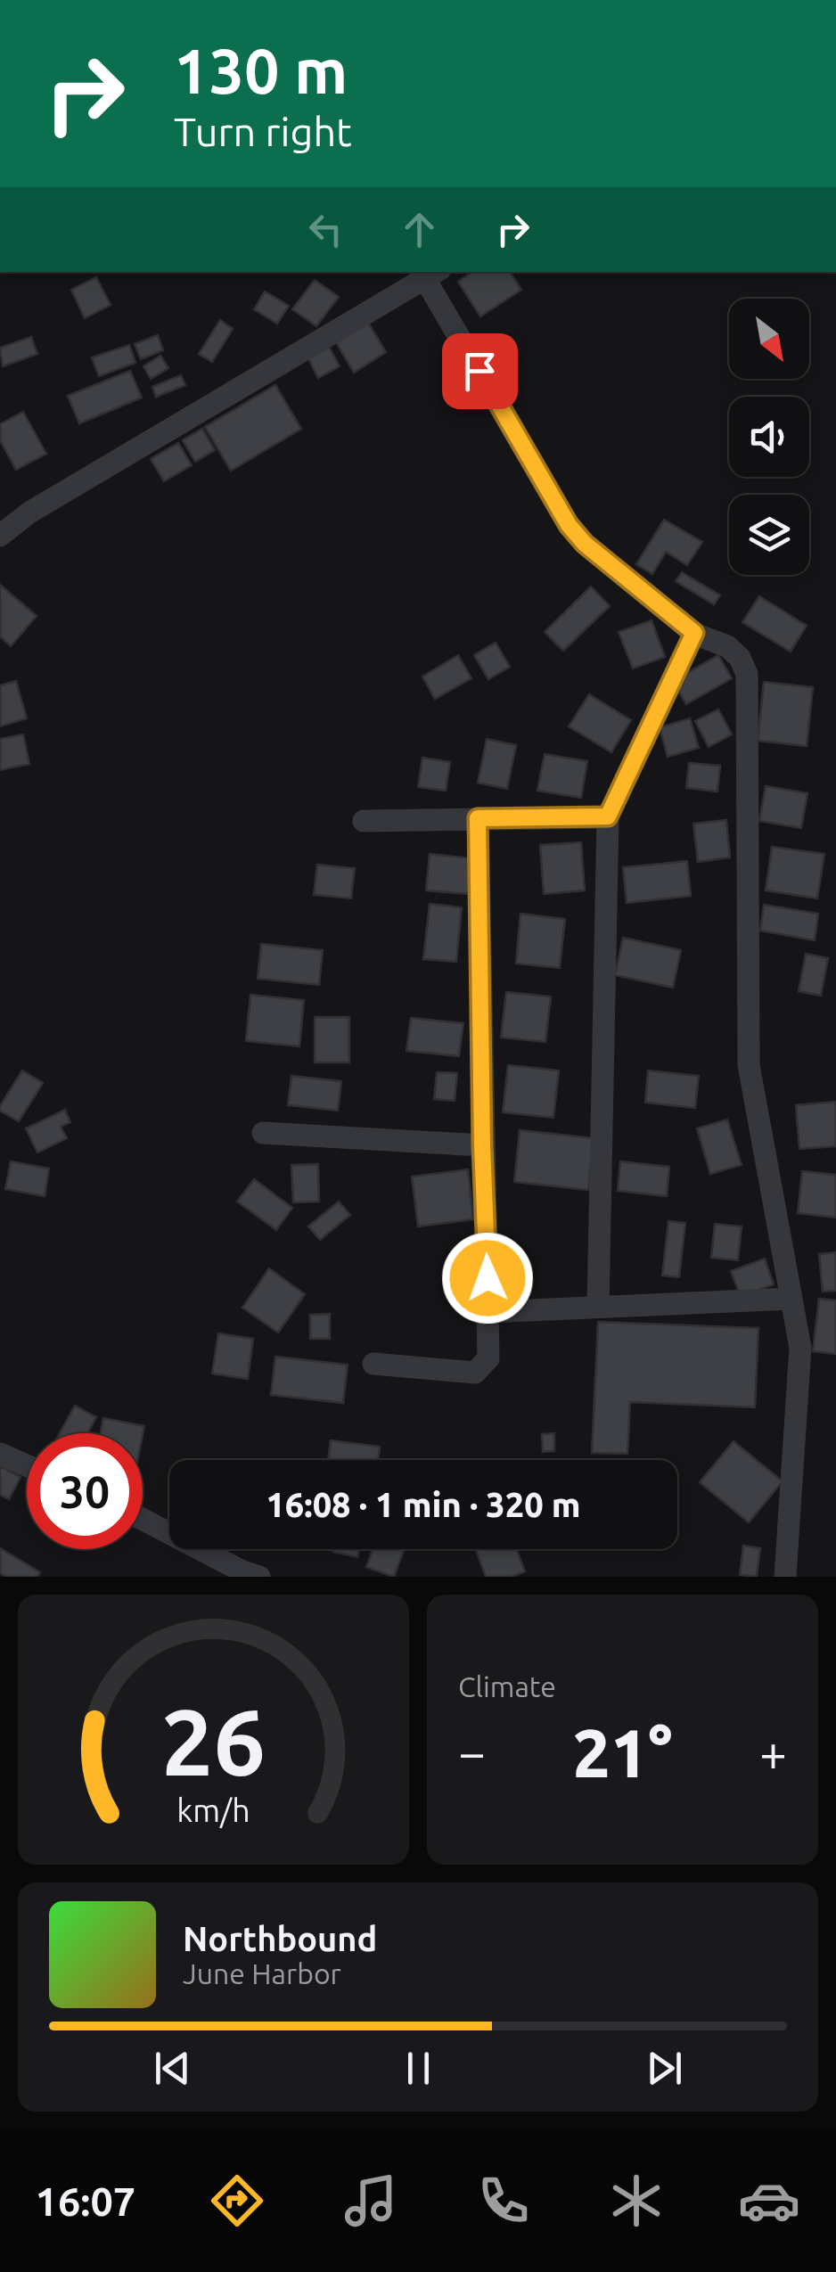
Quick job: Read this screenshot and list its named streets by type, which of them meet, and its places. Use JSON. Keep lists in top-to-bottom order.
{
  "north": "bottom right",
  "page": {
    "turn": ["130 m", "Turn right"],
    "limit": "30",
    "trip": "16:08 · 1 min · 320 m",
    "tile": "Climate",
    "heat": ["−", "21°", "+"],
    "song": ["Northbound", "June Harbor"],
    "tabs": "16:07",
    "gauge": ["26", "km/h"]
  }
}
